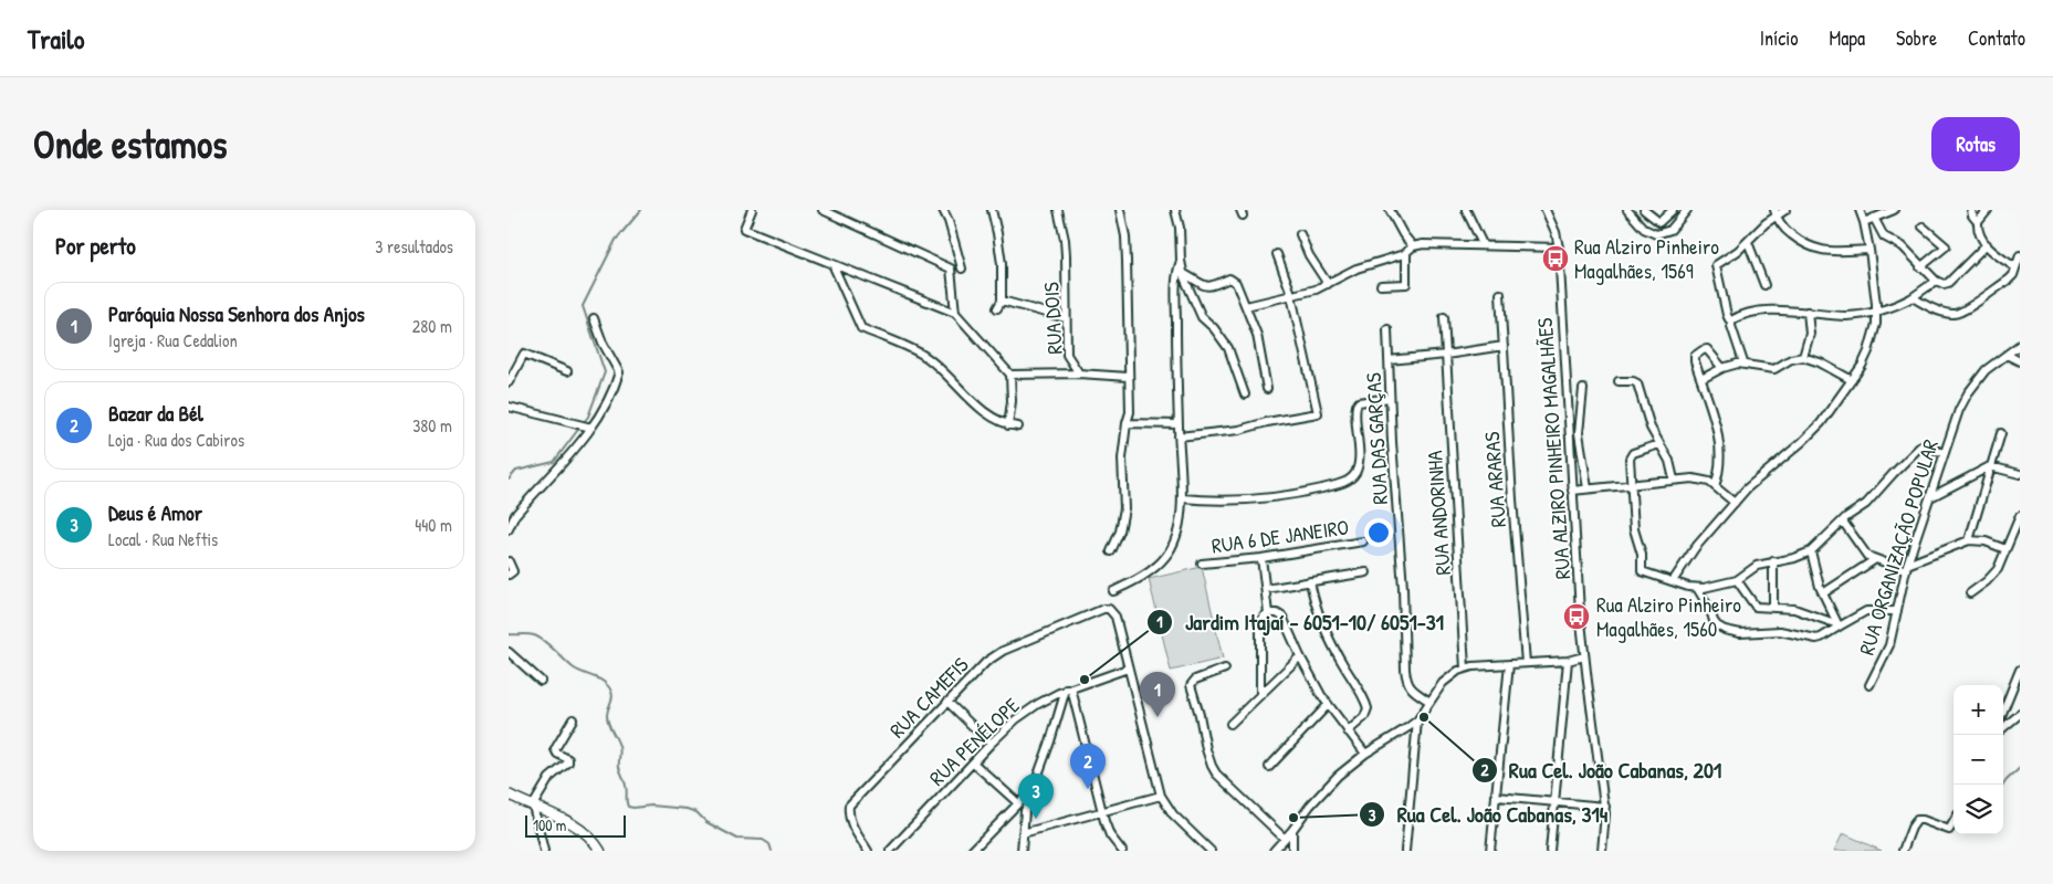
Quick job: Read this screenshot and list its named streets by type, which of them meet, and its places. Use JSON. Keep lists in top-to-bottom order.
{
  "streets": {
    "street": [
      "RUA DOIS",
      "RUA DAS GARÇAS",
      "RUA ALZIRO PINHEIRO MAGALHÃES",
      "RUA ARARAS",
      "RUA ANDORINHA",
      "RUA 6 DE JANEIRO",
      "RUA ORGANIZAÇÃO POPULAR",
      "RUA CAMEFIS",
      "RUA PENÉLOPE"
    ]
  },
  "crossings": [
    ["RUA CAMEFIS", "RUA PENÉLOPE"]
  ],
  "places": {
    "bus stop": ["Rua Alziro Pinheiro Magalhães, 1569", "Rua Alziro Pinheiro Magalhães, 1560"],
    "other": ["Jardim Itajaí - 6051-10/ 6051-31", "Rua Cel. João Cabanas, 201", "Rua Cel. João Cabanas, 314"]
  },
  "scale_bar": "100 m",
  "page": {
    "header": "Trailo",
    "nav": [
      "Início",
      "Mapa",
      "Sobre",
      "Contato"
    ],
    "buttons": "Rotas",
    "title": "Onde estamos",
    "heading": ["Por perto", "3 resultados"],
    "list": [
      {
        "mark": "1",
        "name": "Paróquia Nossa Senhora dos Anjos",
        "note": "Igreja · Rua Cedalion",
        "value": "280 m"
      },
      {
        "mark": "2",
        "name": "Bazar da Bél",
        "note": "Loja · Rua dos Cabiros",
        "value": "380 m"
      },
      {
        "mark": "3",
        "name": "Deus é Amor",
        "note": "Local · Rua Neftis",
        "value": "440 m"
      }
    ],
    "pins": ["1", "2", "3"],
    "map_buttons": ["+", "−"],
    "scale": "100 m"
  }
}
